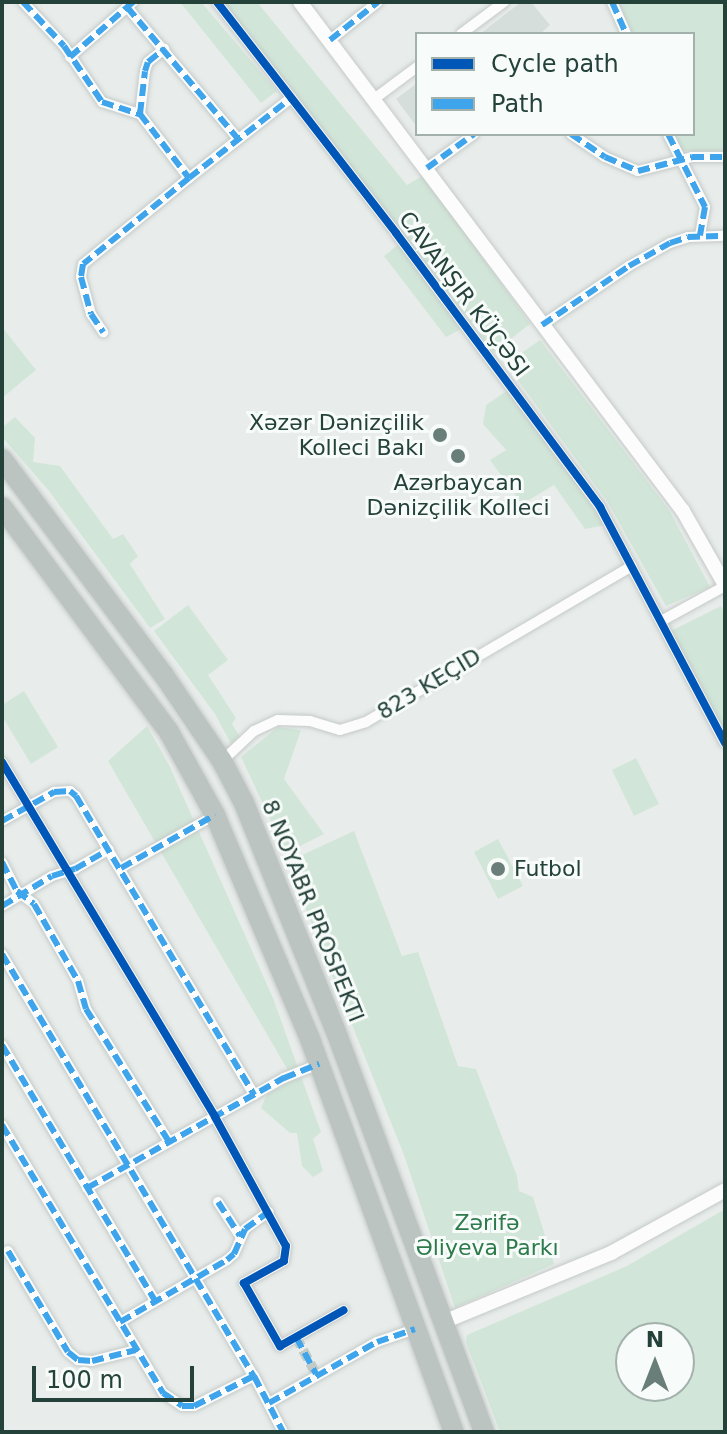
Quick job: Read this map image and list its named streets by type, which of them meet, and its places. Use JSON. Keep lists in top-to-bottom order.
{
  "streets": {
    "highway": ["8 NOYABR PROSPEKTI"],
    "street": ["CAVANŞIR KÜÇƏSI", "823 KEÇID"]
  },
  "crossings": [
    ["CAVANŞIR KÜÇƏSI", "823 KEÇID"],
    ["823 KEÇID", "8 NOYABR PROSPEKTI"]
  ],
  "parks": ["Zərifə Əliyeva Parkı"],
  "places": ["Xəzər Dənizçilik Kolleci Bakı", "Azərbaycan Dənizçilik Kolleci", "Futbol"],
  "legend": ["Cycle path", "Path"],
  "scale_bar": "100 m",
  "north": "top"
}
